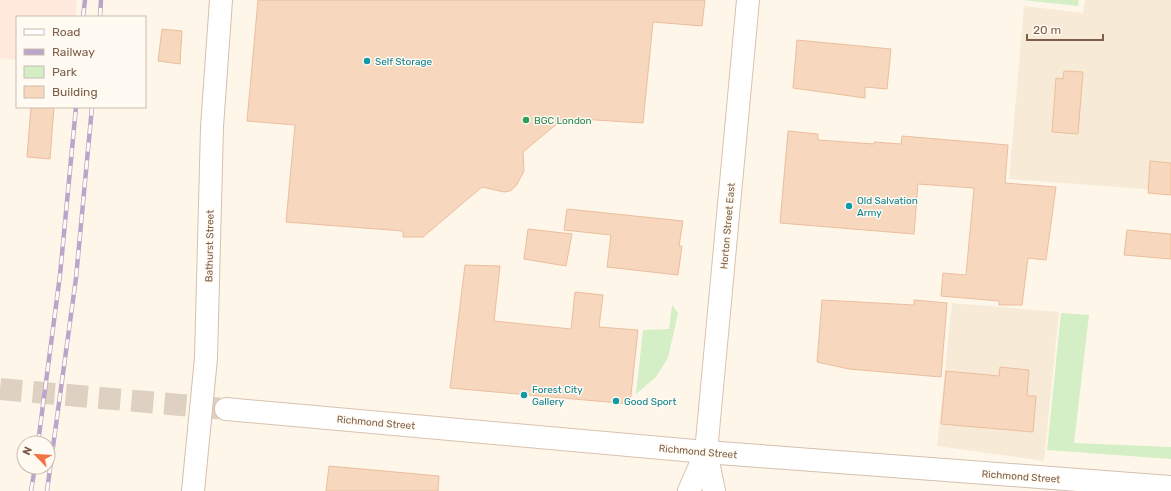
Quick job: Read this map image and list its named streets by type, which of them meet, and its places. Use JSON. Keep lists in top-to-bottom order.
{
  "streets": {
    "main road": ["Horton Street East", "Bathurst Street", "Richmond Street"]
  },
  "crossings": [
    ["Horton Street East", "Richmond Street"]
  ],
  "places": [
    "Self Storage",
    "BGC London",
    "Old Salvation Army",
    "Forest City Gallery",
    "Good Sport"
  ],
  "legend": [
    "Road",
    "Railway",
    "Park",
    "Building"
  ],
  "scale_bar": "20 m",
  "north": "top left"
}
